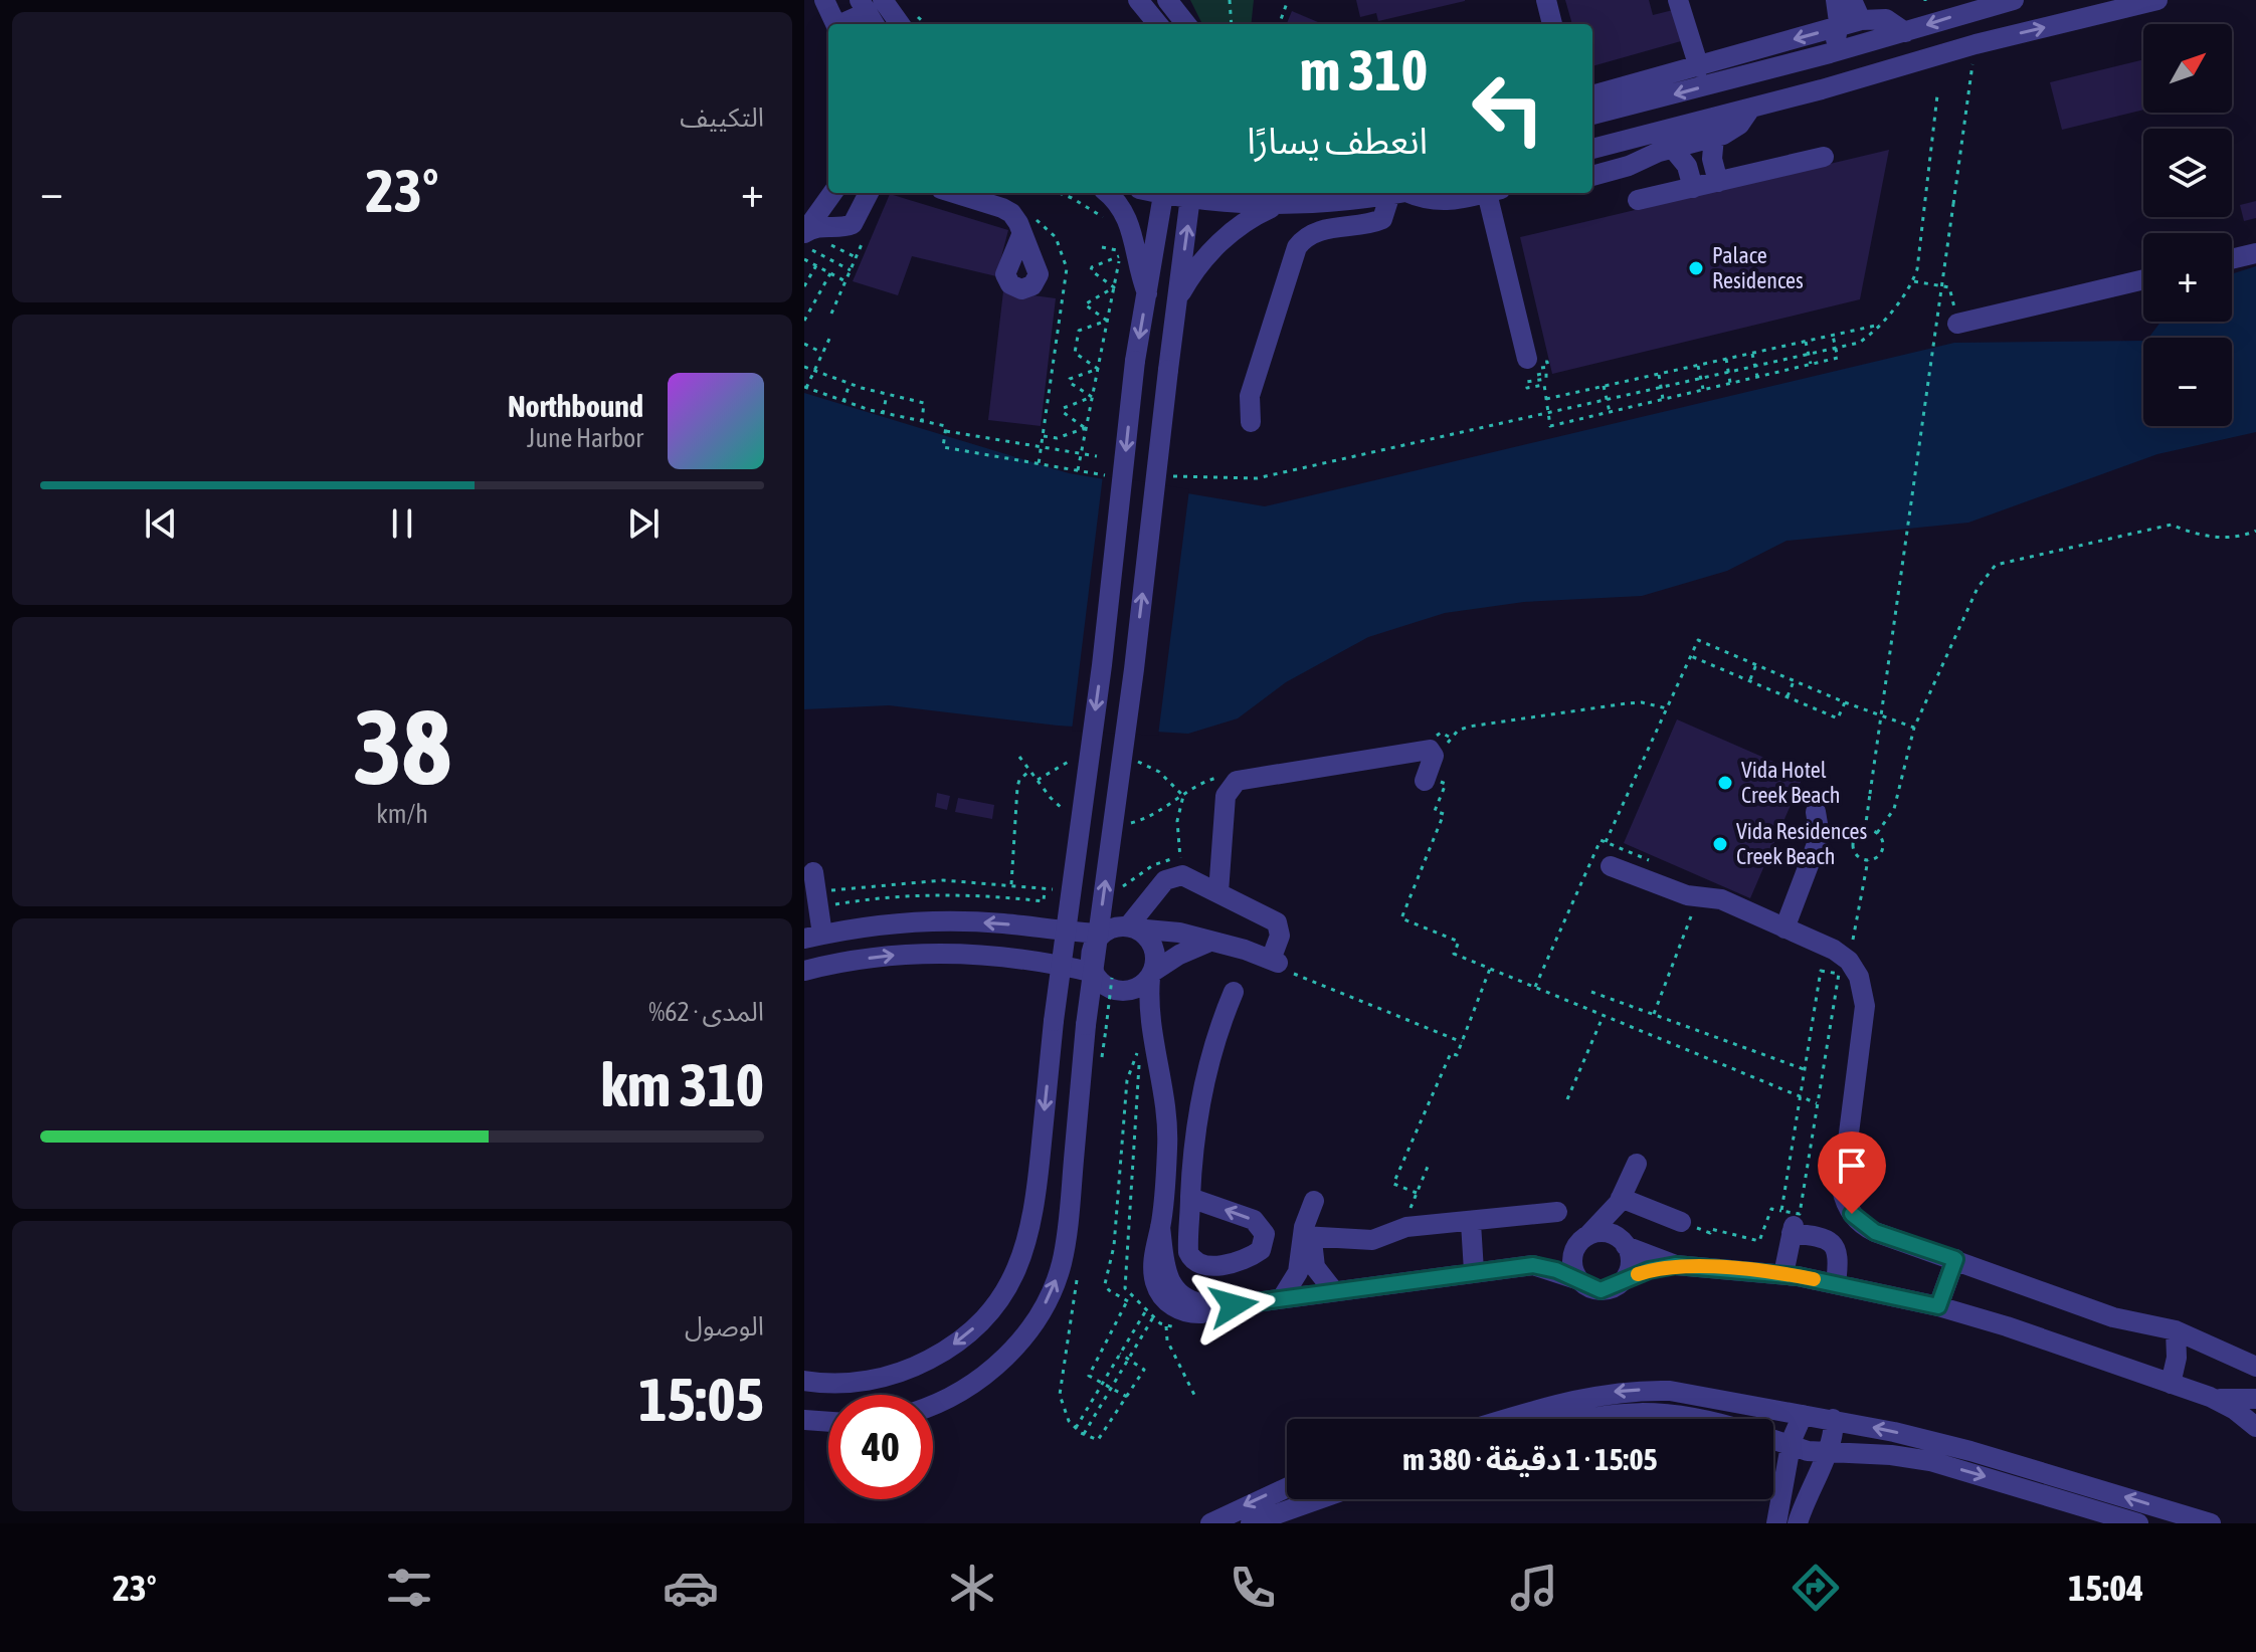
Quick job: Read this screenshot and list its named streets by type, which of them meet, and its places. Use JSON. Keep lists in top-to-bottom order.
{
  "places": ["Palace Residences", "Vida Hotel Creek Beach", "Vida Residences Creek Beach"],
  "north": "top right",
  "page": {
    "tile": [
      "التكييف",
      ["38", "km/h"],
      ["المدى · 62%", "310 km"],
      ["الوصول", "15:05"]
    ],
    "map_buttons": ["+", "−"],
    "turn": ["310 m", "انعطف يسارًا"],
    "heat": ["−", "23°", "+"],
    "song": ["Northbound", "June Harbor"],
    "limit": "40",
    "trip": "15:05 · 1 دقيقة · 380 m",
    "tabs": ["15:04", "23°"]
  }
}
